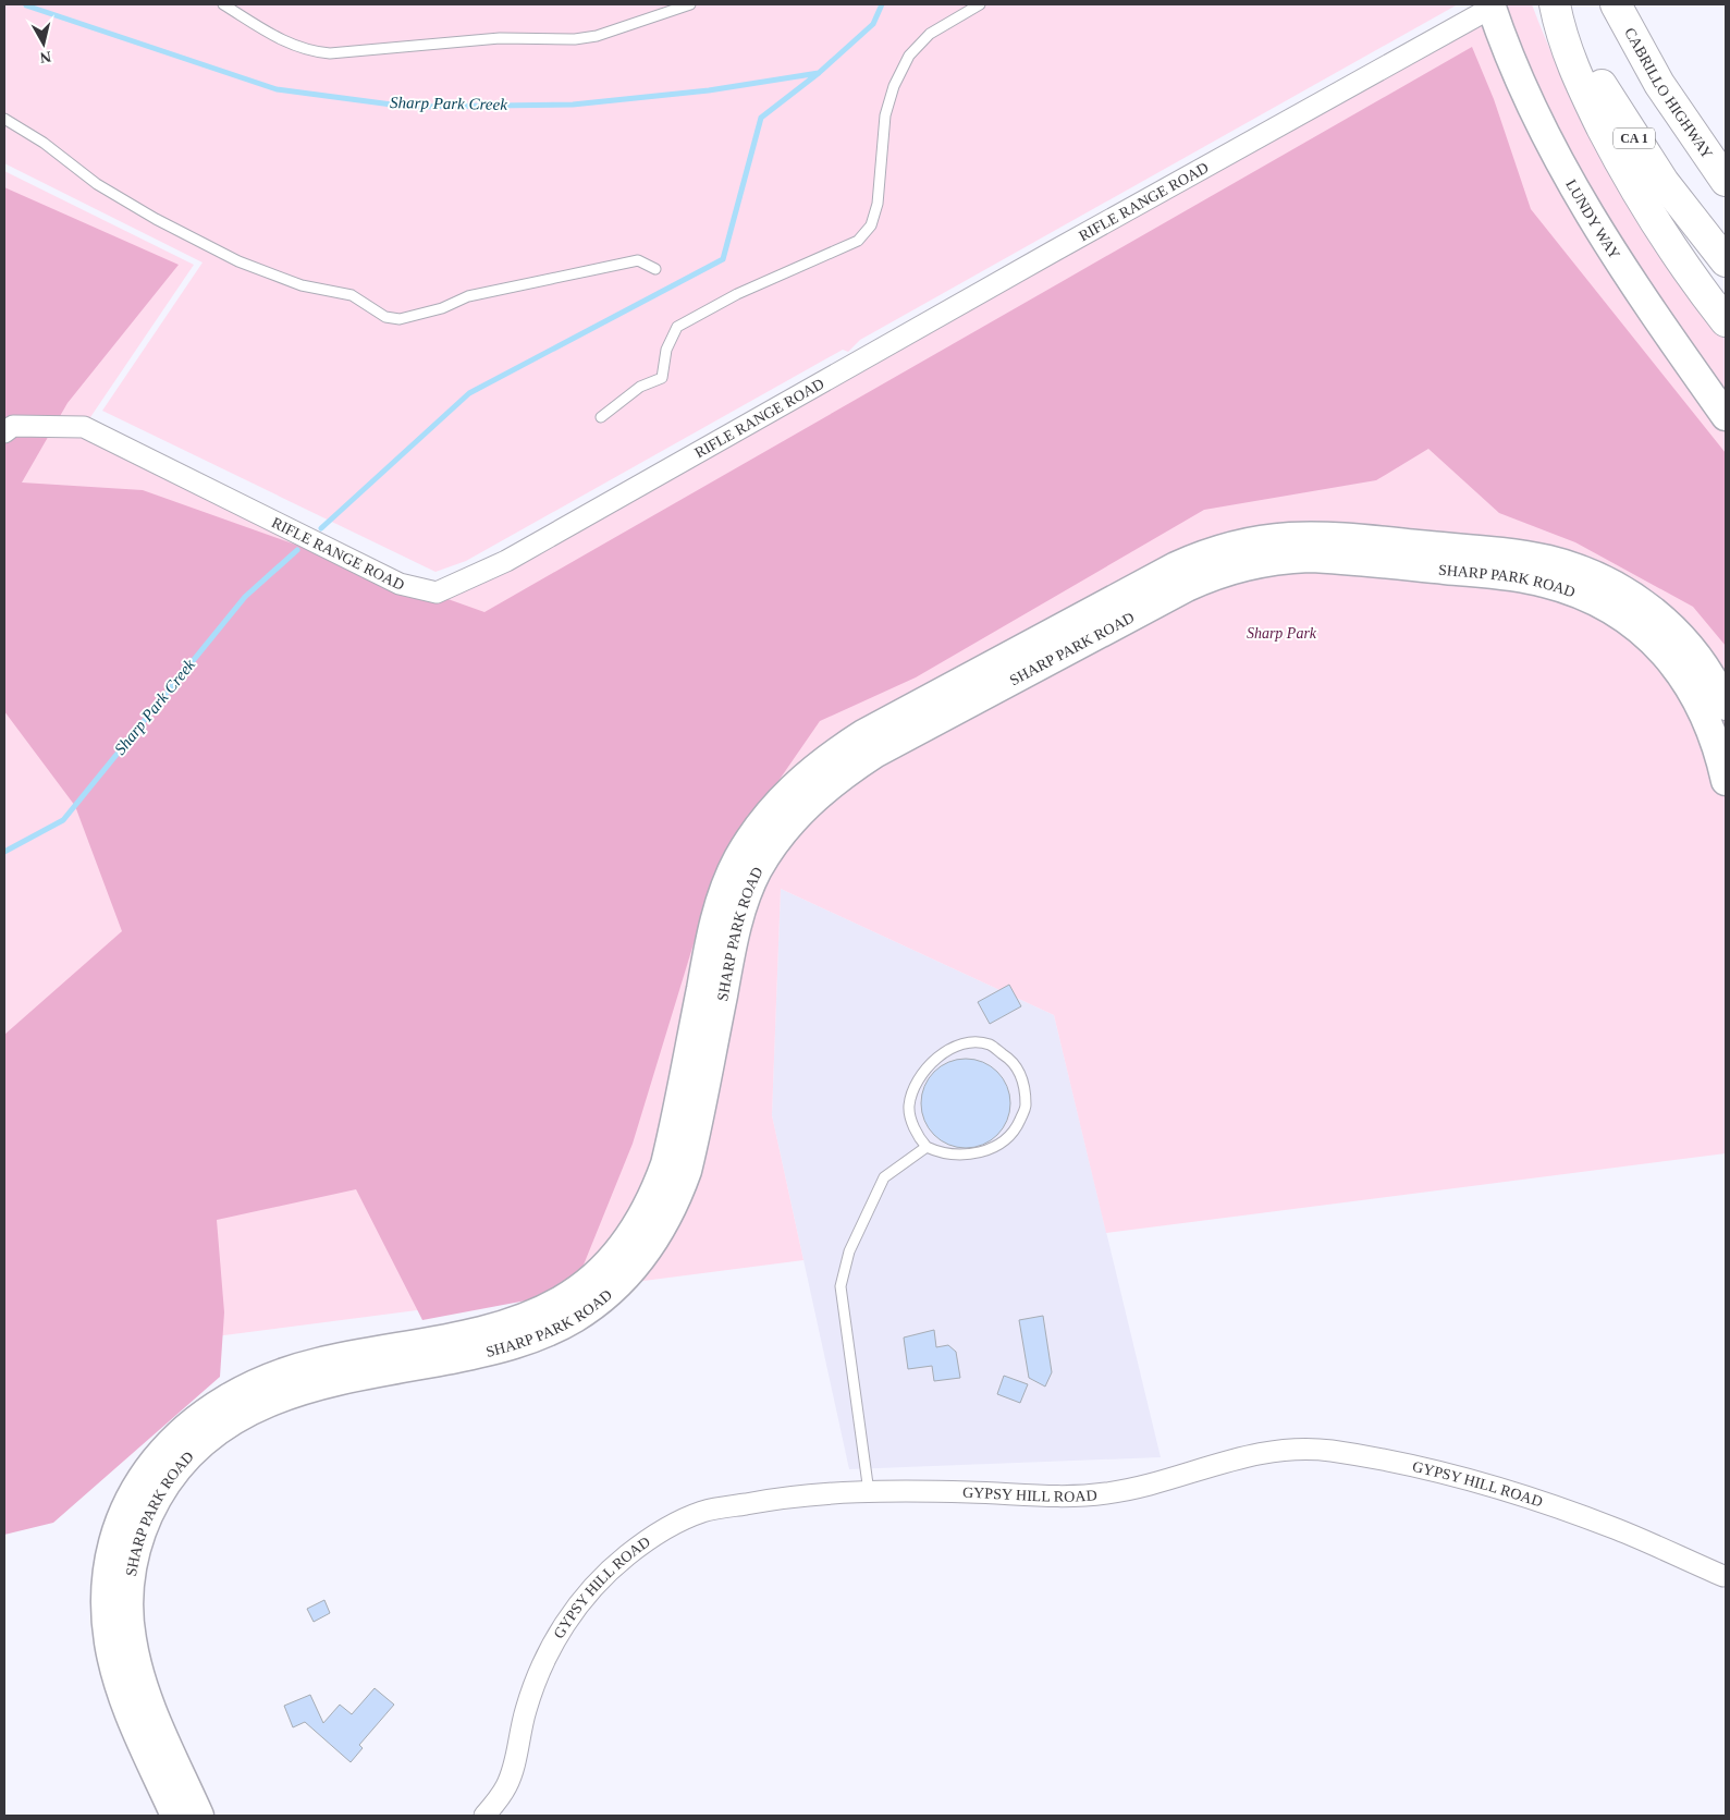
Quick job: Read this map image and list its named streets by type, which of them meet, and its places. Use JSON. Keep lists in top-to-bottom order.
{
  "streets": {
    "highway": ["CABRILLO HIGHWAY", "CA 1"],
    "main road": ["LUNDY WAY", "SHARP PARK ROAD"],
    "street": ["RIFLE RANGE ROAD", "GYPSY HILL ROAD"]
  },
  "crossings": [
    ["RIFLE RANGE ROAD", "LUNDY WAY"]
  ],
  "water": ["Sharp Park Creek"],
  "parks": ["Sharp Park"],
  "north": "bottom"
}
